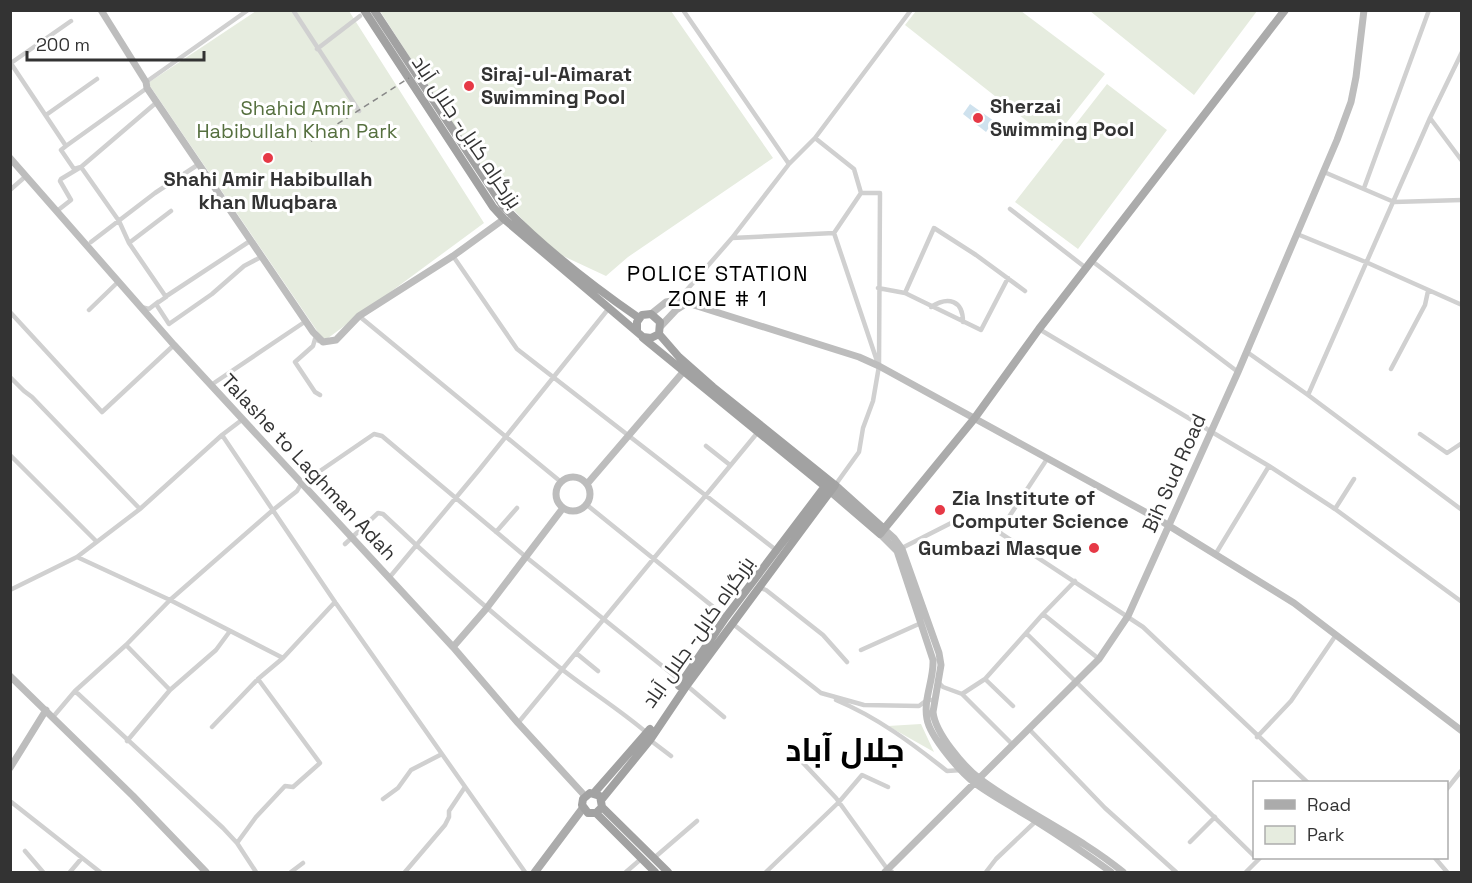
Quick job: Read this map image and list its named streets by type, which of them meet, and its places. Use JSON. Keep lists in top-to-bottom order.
{
  "streets": {
    "highway": ["بزرگراه کابل- جلال آباد"],
    "main road": ["Talashe to Laghman Adah", "Bih Sud Road"]
  },
  "districts": ["POLICE STATION ZONE # 1", "جلال آباد"],
  "parks": ["Shahid Amir Habibullah Khan Park"],
  "places": [
    "Siraj-ul-Aimarat Swimming Pool",
    "Sherzai Swimming Pool",
    "Shahi Amir Habibullah khan Muqbara",
    "Zia Institute of Computer Science",
    "Gumbazi Masque"
  ],
  "legend": ["Road", "Park"],
  "scale_bar": "200 m"
}
